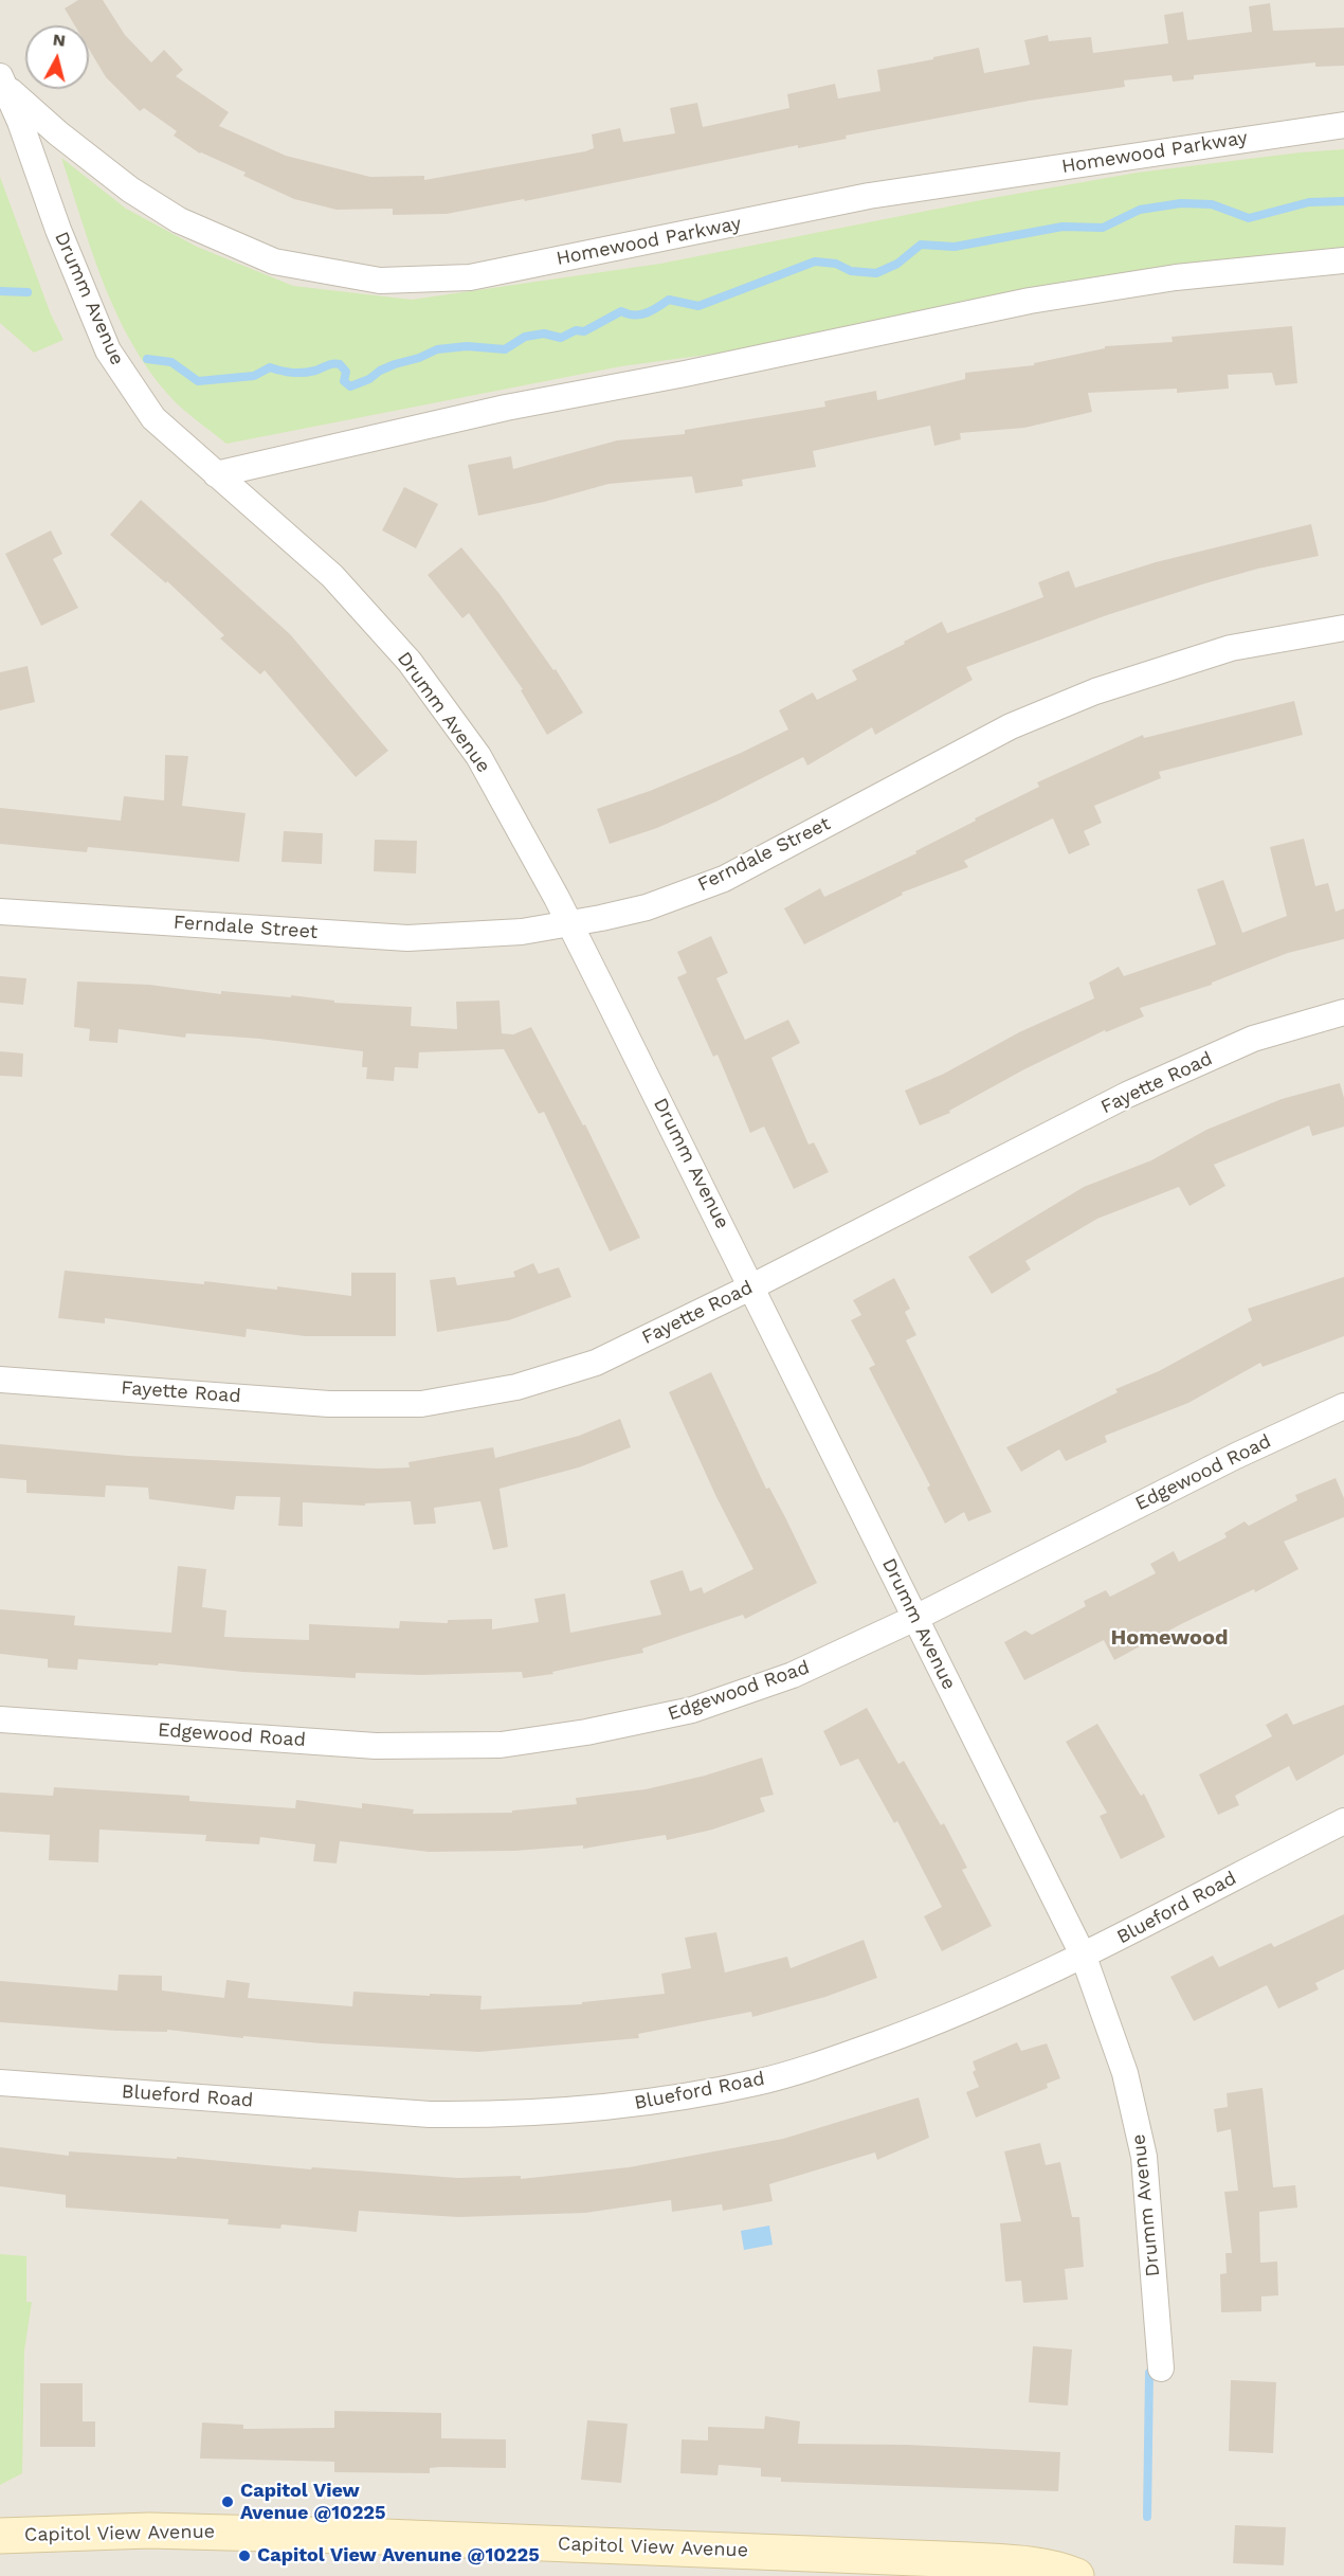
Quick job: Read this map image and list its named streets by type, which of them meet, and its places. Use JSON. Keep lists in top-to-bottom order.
{
  "streets": {
    "main road": ["Capitol View Avenue"],
    "street": [
      "Homewood Parkway",
      "Drumm Avenue",
      "Ferndale Street",
      "Fayette Road",
      "Edgewood Road",
      "Blueford Road"
    ]
  },
  "crossings": [
    ["Homewood Parkway", "Drumm Avenue"],
    ["Drumm Avenue", "Ferndale Street"],
    ["Drumm Avenue", "Fayette Road"],
    ["Drumm Avenue", "Edgewood Road"],
    ["Drumm Avenue", "Blueford Road"]
  ],
  "districts": ["Homewood"],
  "places": ["Capitol View Avenue @10225", "Capitol View Avenune @10225"],
  "north": "top"
}
